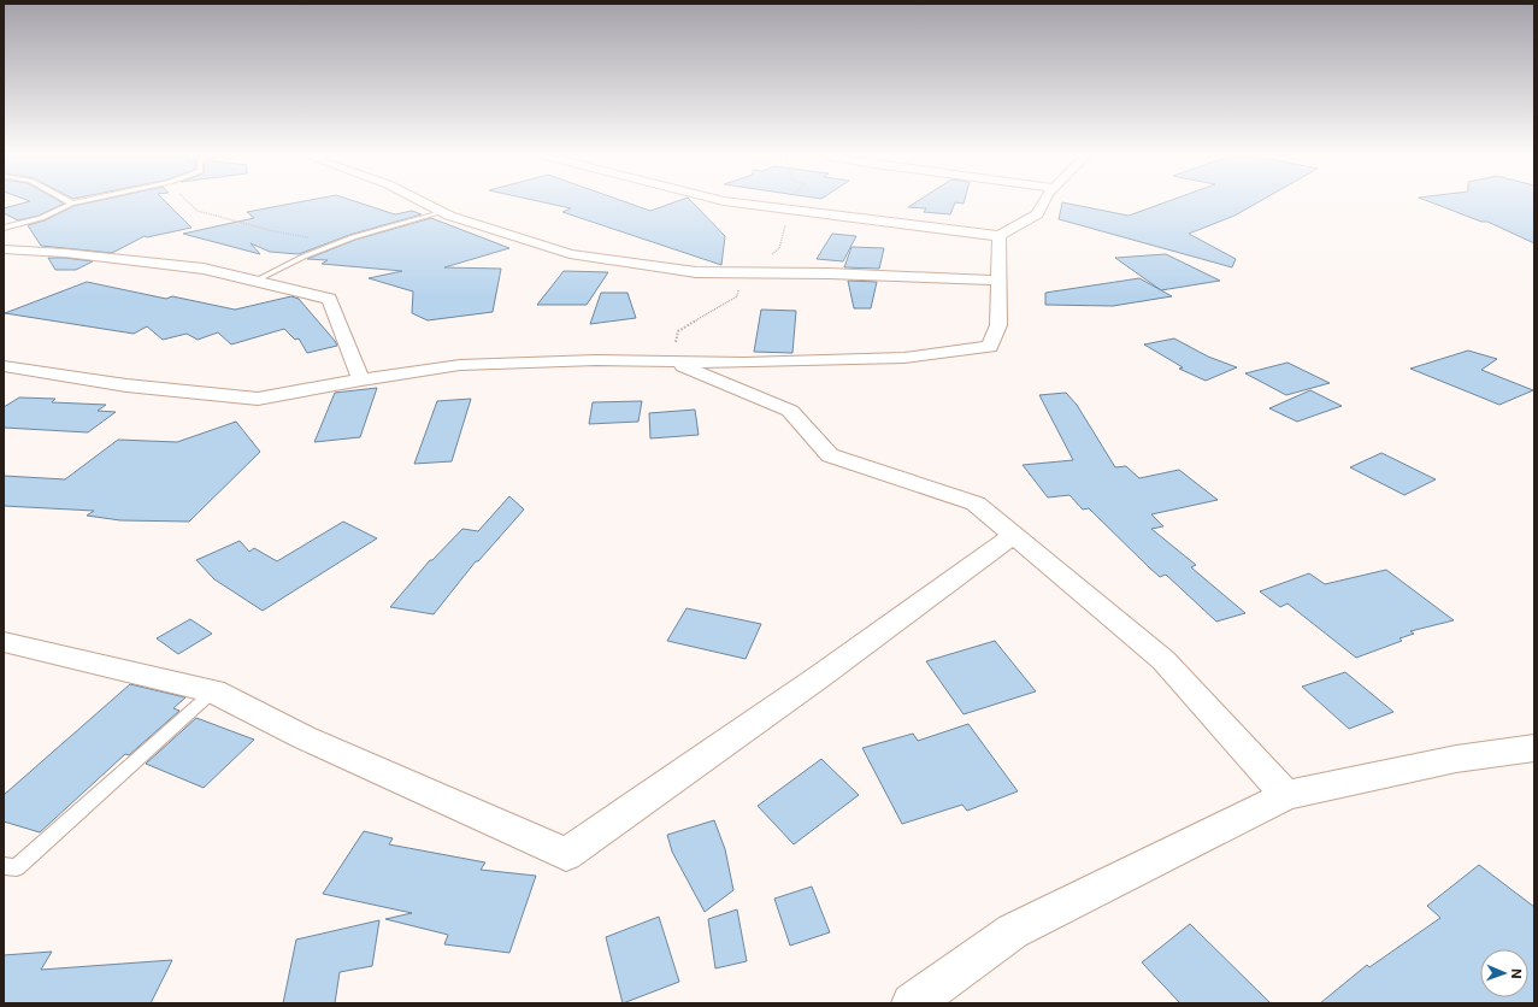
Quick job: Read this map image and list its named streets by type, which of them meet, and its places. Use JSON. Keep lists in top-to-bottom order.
{
  "north": "right"
}
